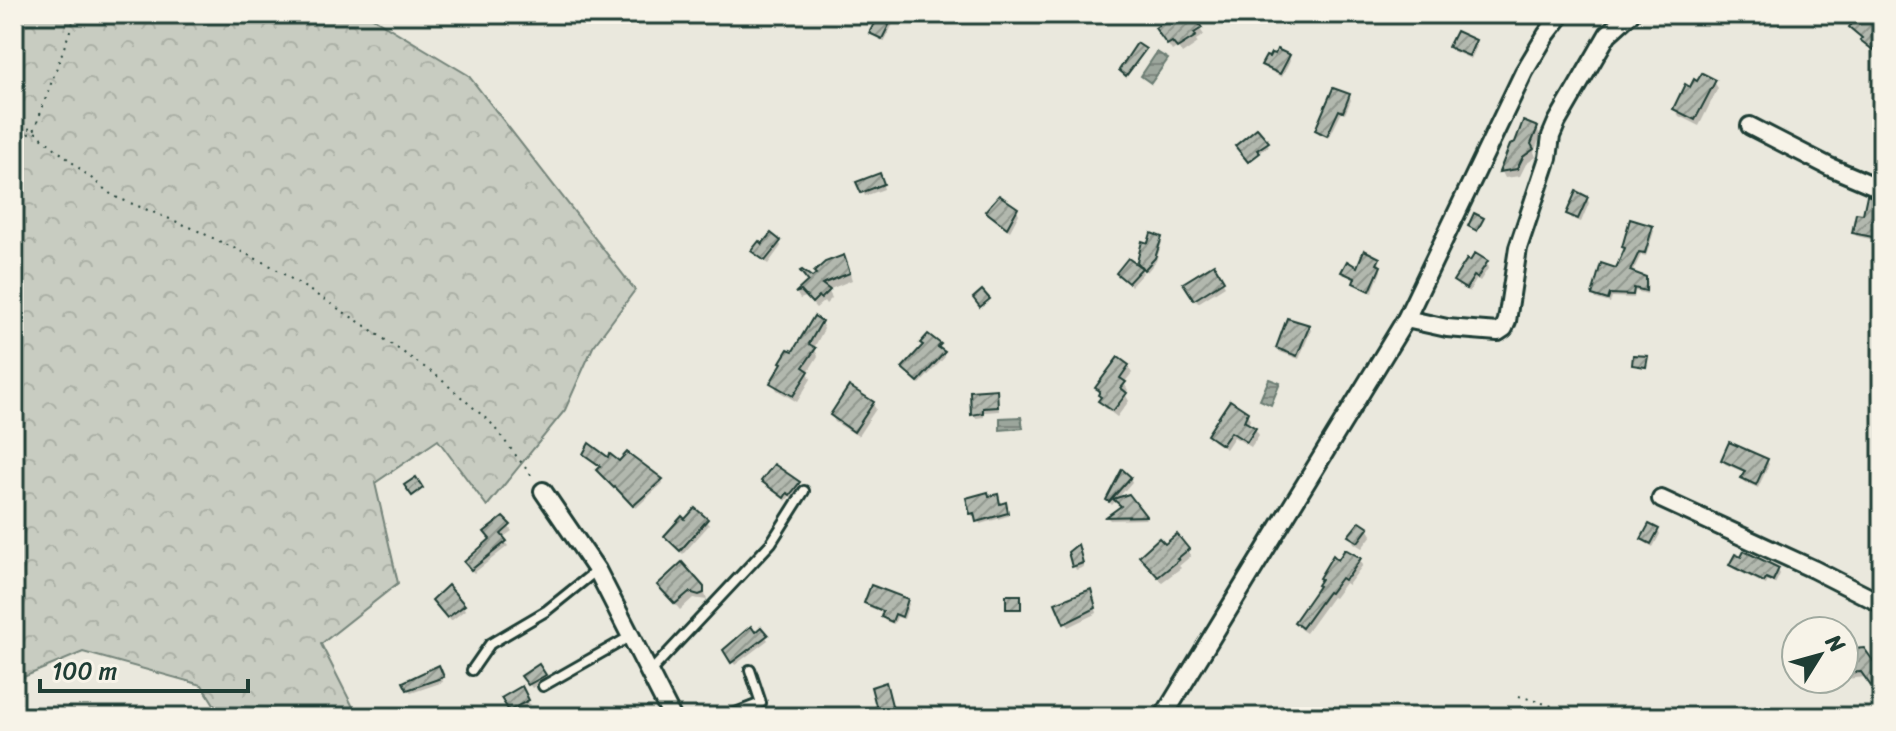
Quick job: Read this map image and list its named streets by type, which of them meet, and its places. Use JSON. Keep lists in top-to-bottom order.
{
  "scale_bar": "100 m",
  "north": "top right"
}
